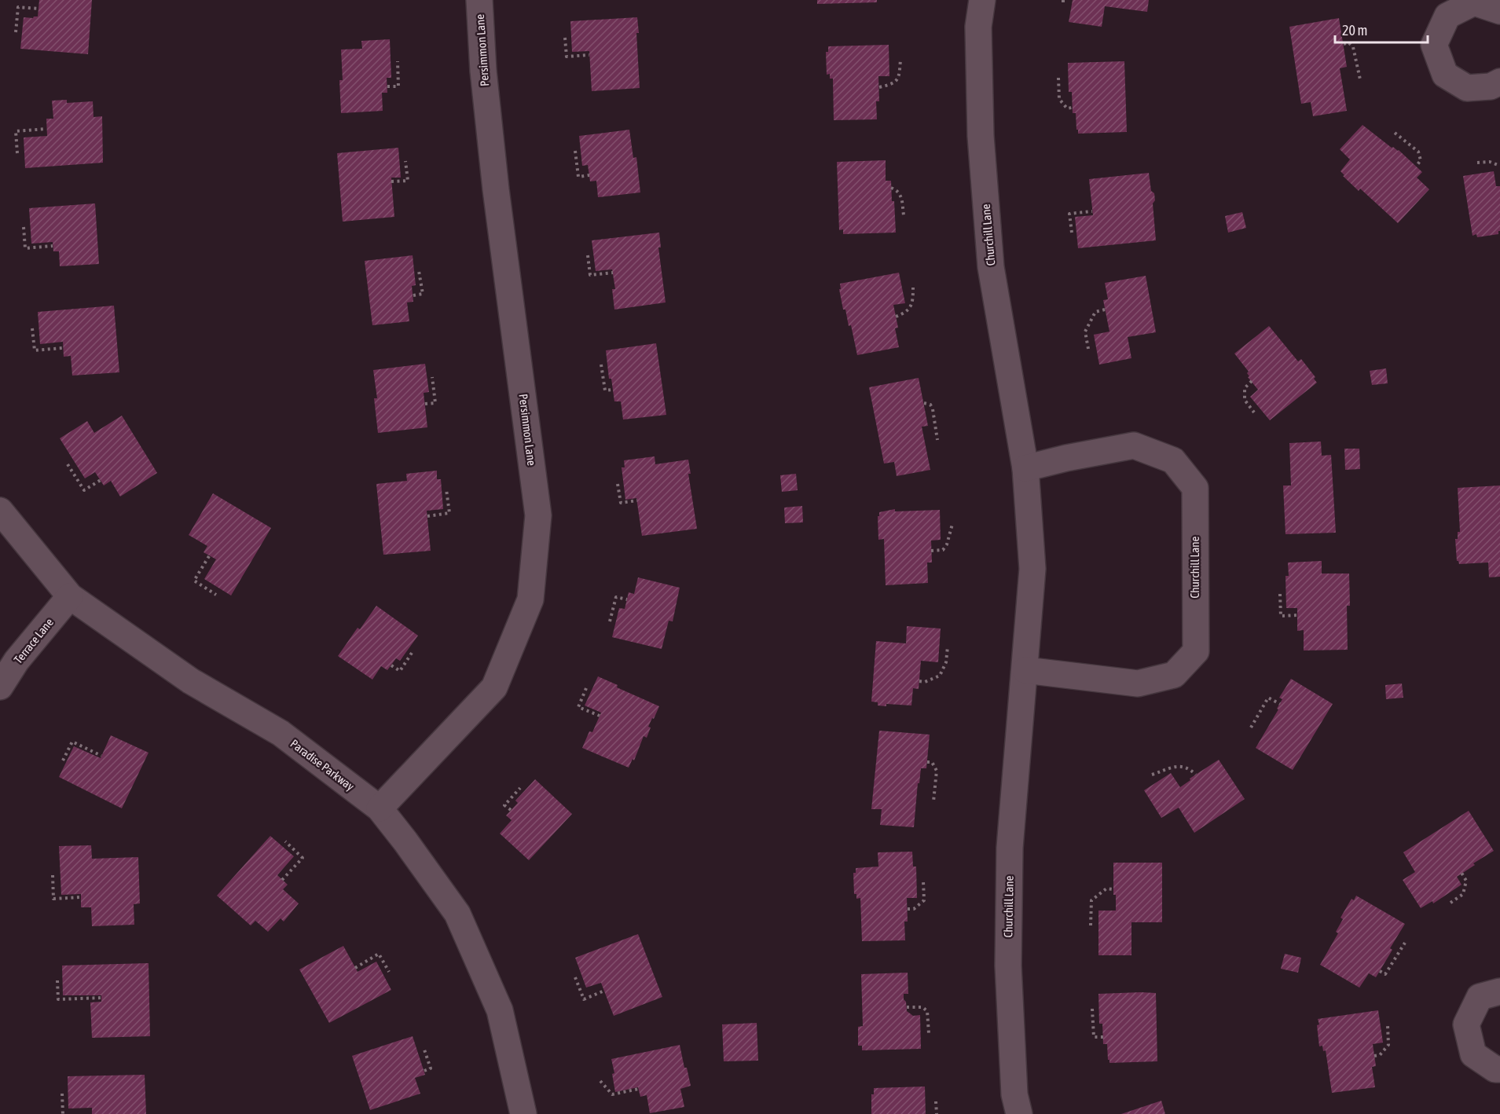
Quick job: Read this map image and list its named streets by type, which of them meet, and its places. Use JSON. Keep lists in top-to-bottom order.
{
  "streets": {
    "street": [
      "Persimmon Lane",
      "Churchill Lane",
      "Terrace Lane",
      "Paradise Parkway"
    ]
  },
  "crossings": [
    ["Persimmon Lane", "Paradise Parkway"],
    ["Terrace Lane", "Paradise Parkway"]
  ],
  "scale_bar": "20 m"
}
